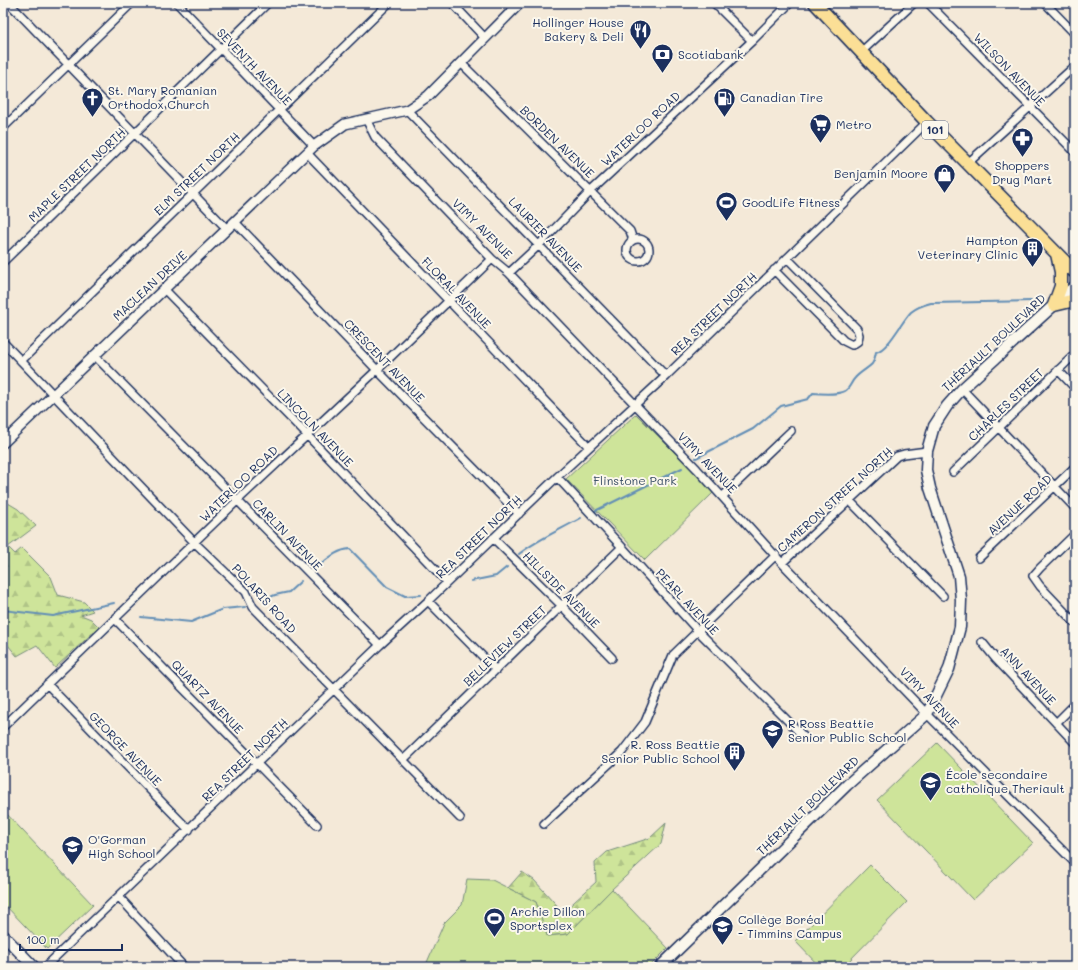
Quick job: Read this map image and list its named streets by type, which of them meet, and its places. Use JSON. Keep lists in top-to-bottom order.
{
  "streets": {
    "main road": ["101", "THÉRIAULT BOULEVARD"],
    "street": [
      "SEVENTH AVENUE",
      "WILSON AVENUE",
      "WATERLOO ROAD",
      "BORDEN AVENUE",
      "ELM STREET NORTH",
      "MAPLE STREET NORTH",
      "VIMY AVENUE",
      "LAURIER AVENUE",
      "MACLEAN DRIVE",
      "FLORAL AVENUE",
      "REA STREET NORTH",
      "CRESCENT AVENUE",
      "CHARLES STREET",
      "LINCOLN AVENUE",
      "CAMERON STREET NORTH",
      "AVENUE ROAD",
      "CARLIN AVENUE",
      "HILLSIDE AVENUE",
      "POLARIS ROAD",
      "PEARL AVENUE",
      "BELLEVIEW STREET",
      "ANN AVENUE",
      "QUARTZ AVENUE",
      "GEORGE AVENUE"
    ]
  },
  "crossings": [
    ["SEVENTH AVENUE", "ELM STREET NORTH"],
    ["SEVENTH AVENUE", "MAPLE STREET NORTH"],
    ["SEVENTH AVENUE", "MACLEAN DRIVE"],
    ["WATERLOO ROAD", "BORDEN AVENUE"],
    ["WATERLOO ROAD", "VIMY AVENUE"],
    ["WATERLOO ROAD", "LAURIER AVENUE"],
    ["WATERLOO ROAD", "FLORAL AVENUE"],
    ["WATERLOO ROAD", "CRESCENT AVENUE"],
    ["WATERLOO ROAD", "LINCOLN AVENUE"],
    ["WATERLOO ROAD", "CARLIN AVENUE"],
    ["WATERLOO ROAD", "POLARIS ROAD"],
    ["WATERLOO ROAD", "QUARTZ AVENUE"],
    ["WATERLOO ROAD", "GEORGE AVENUE"],
    ["101", "REA STREET NORTH"],
    ["ELM STREET NORTH", "CRESCENT AVENUE"],
    ["ELM STREET NORTH", "POLARIS ROAD"],
    ["MAPLE STREET NORTH", "CRESCENT AVENUE"],
    ["VIMY AVENUE", "REA STREET NORTH"],
    ["VIMY AVENUE", "THÉRIAULT BOULEVARD"],
    ["VIMY AVENUE", "CAMERON STREET NORTH"],
    ["LAURIER AVENUE", "REA STREET NORTH"],
    ["MACLEAN DRIVE", "FLORAL AVENUE"],
    ["MACLEAN DRIVE", "CRESCENT AVENUE"],
    ["MACLEAN DRIVE", "LINCOLN AVENUE"],
    ["MACLEAN DRIVE", "CARLIN AVENUE"],
    ["MACLEAN DRIVE", "POLARIS ROAD"],
    ["FLORAL AVENUE", "REA STREET NORTH"],
    ["REA STREET NORTH", "CRESCENT AVENUE"],
    ["REA STREET NORTH", "LINCOLN AVENUE"],
    ["REA STREET NORTH", "CARLIN AVENUE"],
    ["REA STREET NORTH", "HILLSIDE AVENUE"],
    ["REA STREET NORTH", "POLARIS ROAD"],
    ["REA STREET NORTH", "PEARL AVENUE"],
    ["REA STREET NORTH", "QUARTZ AVENUE"],
    ["REA STREET NORTH", "GEORGE AVENUE"],
    ["THÉRIAULT BOULEVARD", "CAMERON STREET NORTH"],
    ["CAMERON STREET NORTH", "PEARL AVENUE"],
    ["HILLSIDE AVENUE", "BELLEVIEW STREET"],
    ["POLARIS ROAD", "BELLEVIEW STREET"],
    ["PEARL AVENUE", "BELLEVIEW STREET"]
  ],
  "parks": ["Flinstone Park"],
  "places": {
    "restaurant": ["Hollinger House Bakery & Deli"],
    "bank": ["Scotiabank"],
    "church": ["St. Mary Romanian Orthodox Church"],
    "fuel station": ["Canadian Tire"],
    "supermarket": ["Metro"],
    "pharmacy": ["Shoppers Drug Mart"],
    "shop": ["Benjamin Moore"],
    "sports": ["GoodLife Fitness", "Archie Dillon Sportsplex"],
    "building": ["Hampton Veterinary Clinic", "R. Ross Beattie Senior Public School"],
    "school or university": [
      "R Ross Beattie Senior Public School",
      "École secondaire catholique Theriault",
      "O'Gorman High School",
      "Collège Boréal - Timmins Campus"
    ]
  },
  "scale_bar": "100 m"
}
